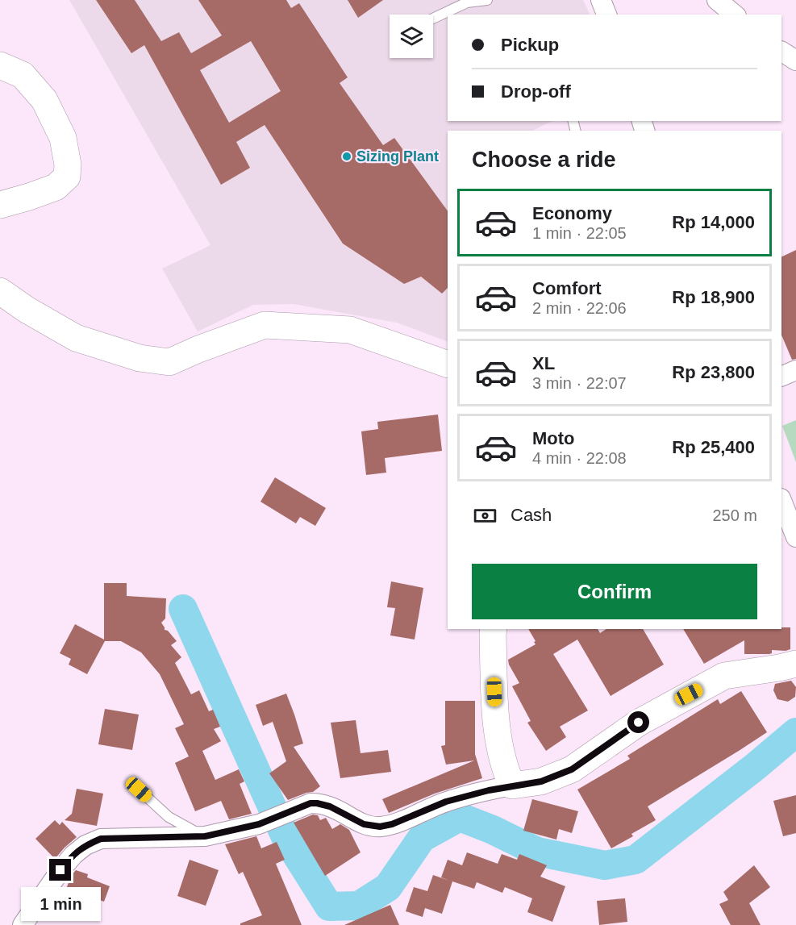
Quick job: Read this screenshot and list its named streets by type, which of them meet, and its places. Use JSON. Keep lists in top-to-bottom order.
{
  "places": ["Sizing Plant"],
  "page": {
    "banner": ["Pickup", "Drop-off"],
    "heading": "Choose a ride",
    "list": [
      {
        "name": "Economy",
        "note": "1 min · 22:05",
        "value": "Rp 14,000"
      },
      {
        "name": "Comfort",
        "note": "2 min · 22:06",
        "value": "Rp 18,900"
      },
      {
        "name": "XL",
        "note": "3 min · 22:07",
        "value": "Rp 23,800"
      },
      {
        "name": "Moto",
        "note": "4 min · 22:08",
        "value": "Rp 25,400"
      }
    ],
    "pay": ["Cash", "250 m"],
    "buttons": "Confirm",
    "bubble": "1 min"
  }
}
